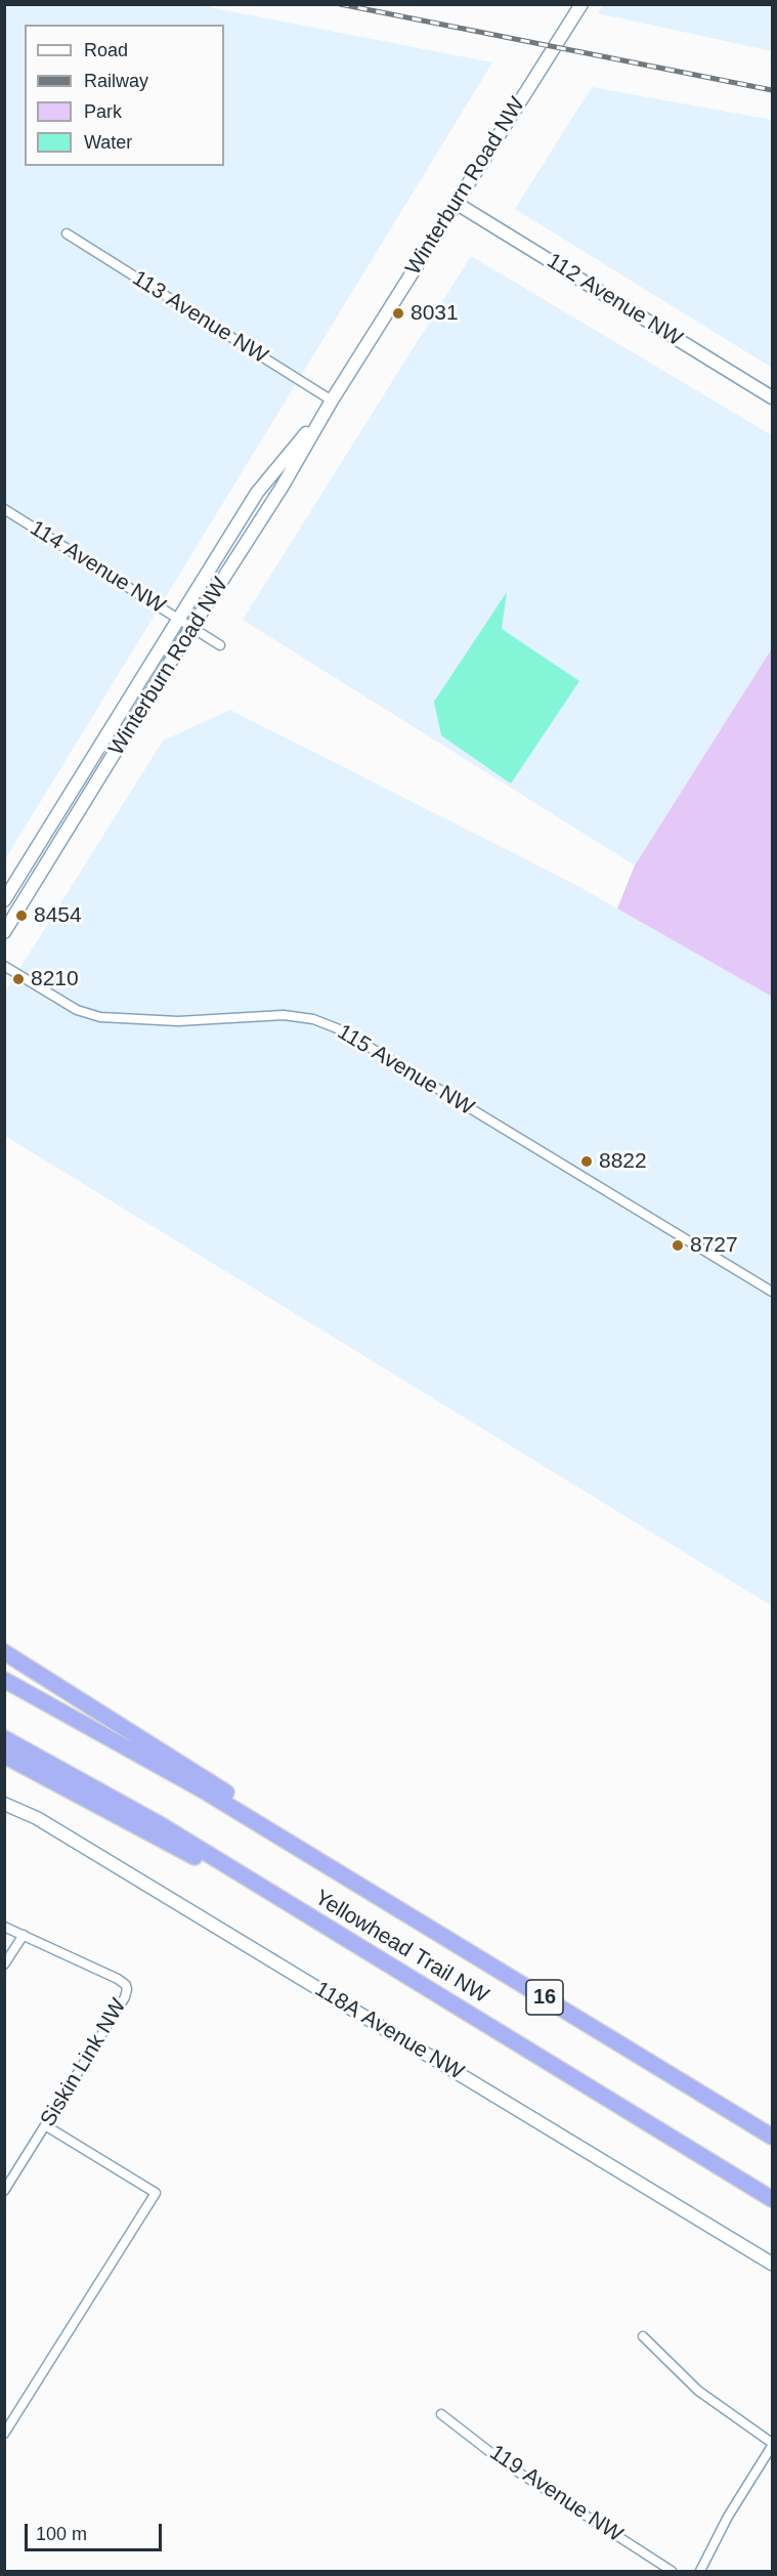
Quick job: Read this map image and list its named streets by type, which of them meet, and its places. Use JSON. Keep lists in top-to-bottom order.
{
  "streets": {
    "highway": ["Yellowhead Trail NW", "16"],
    "main road": ["Winterburn Road NW", "112 Avenue NW", "118A Avenue NW"],
    "street": [
      "113 Avenue NW",
      "114 Avenue NW",
      "115 Avenue NW",
      "Siskin Link NW",
      "119 Avenue NW"
    ]
  },
  "crossings": [
    ["Winterburn Road NW", "112 Avenue NW"],
    ["Winterburn Road NW", "113 Avenue NW"],
    ["Winterburn Road NW", "114 Avenue NW"]
  ],
  "places": [
    "8031",
    "8454",
    "8210",
    "8822",
    "8727"
  ],
  "legend": [
    "Road",
    "Railway",
    "Park",
    "Water"
  ],
  "scale_bar": "100 m"
}
